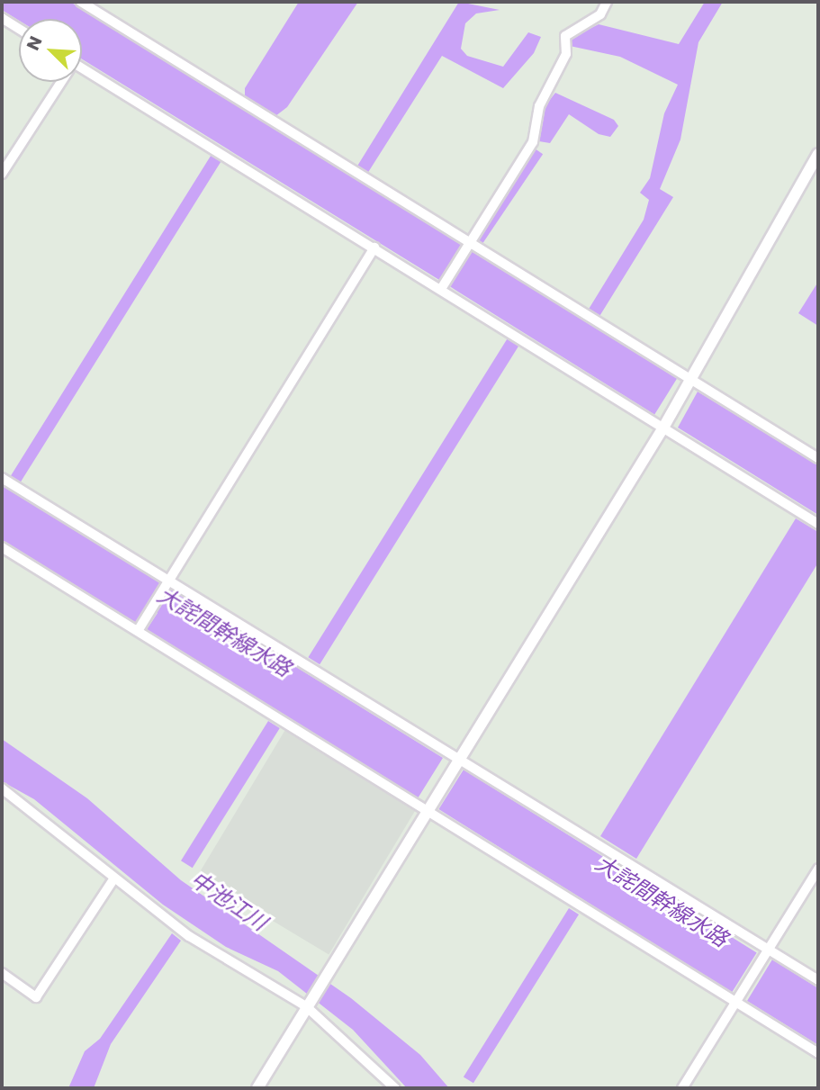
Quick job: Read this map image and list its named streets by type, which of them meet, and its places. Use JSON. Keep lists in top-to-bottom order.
{
  "water": ["大詫間幹線水路", "中池江川"],
  "north": "top left"
}
